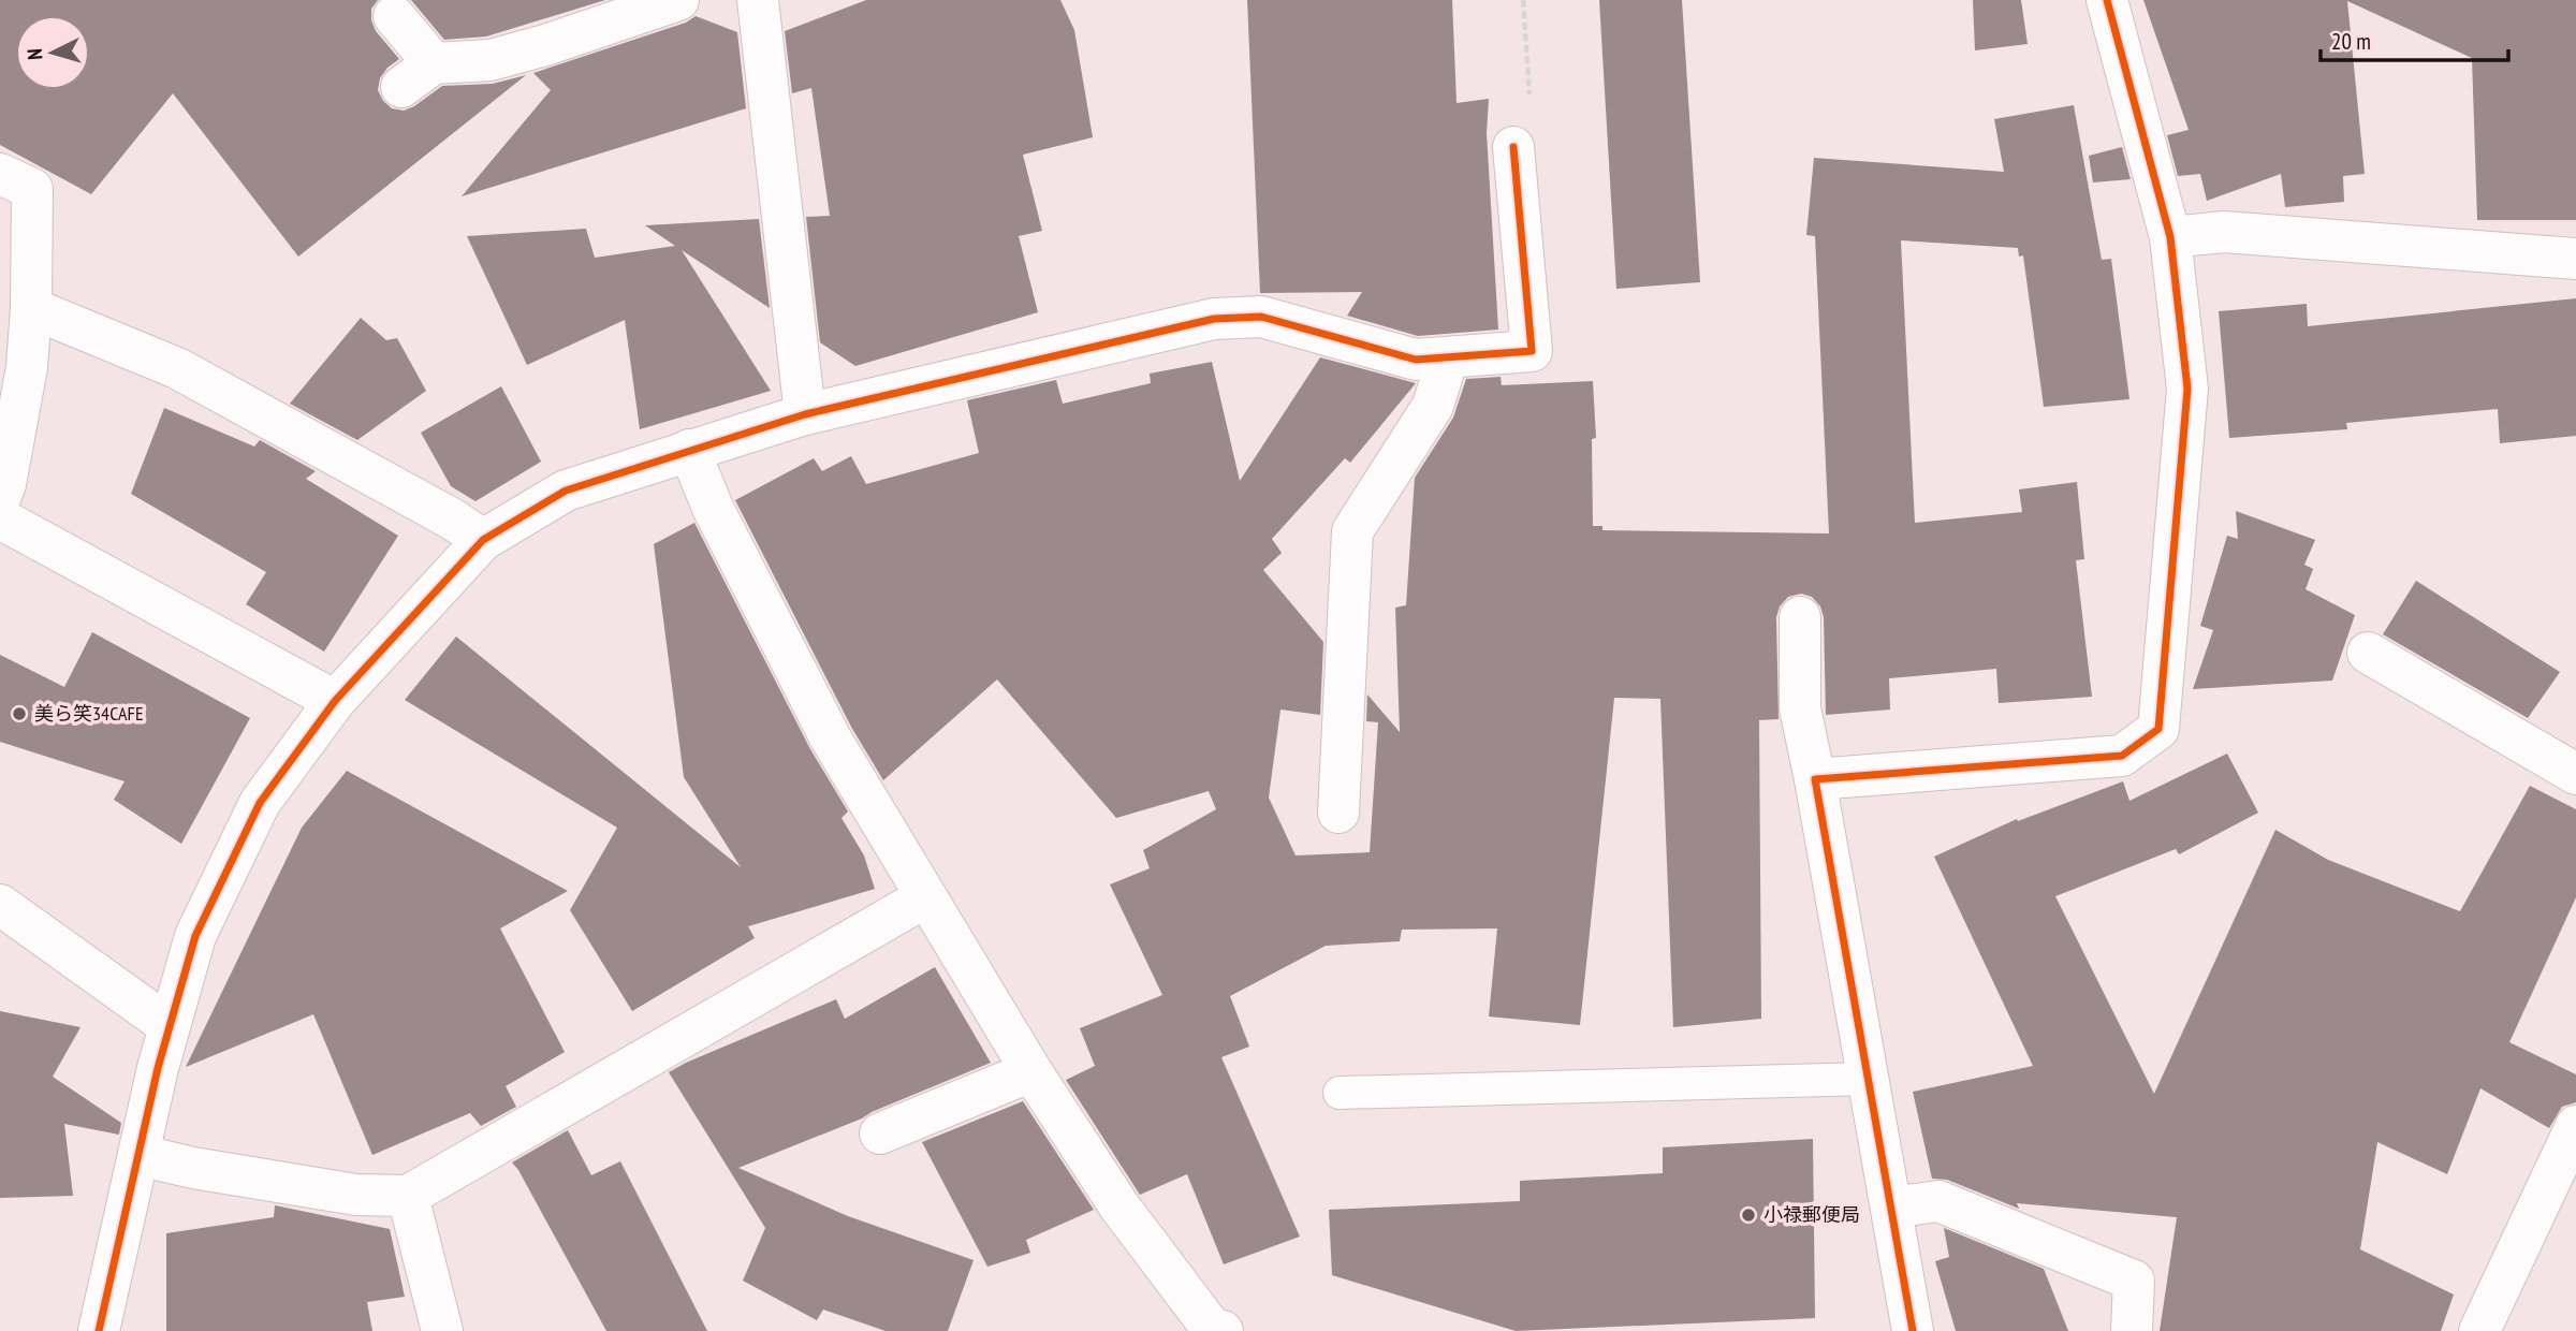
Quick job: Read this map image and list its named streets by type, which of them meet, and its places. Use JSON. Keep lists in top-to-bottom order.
{
  "places": ["美ら笑34CAFE", "小禄郵便局"],
  "scale_bar": "20 m",
  "north": "left"
}
